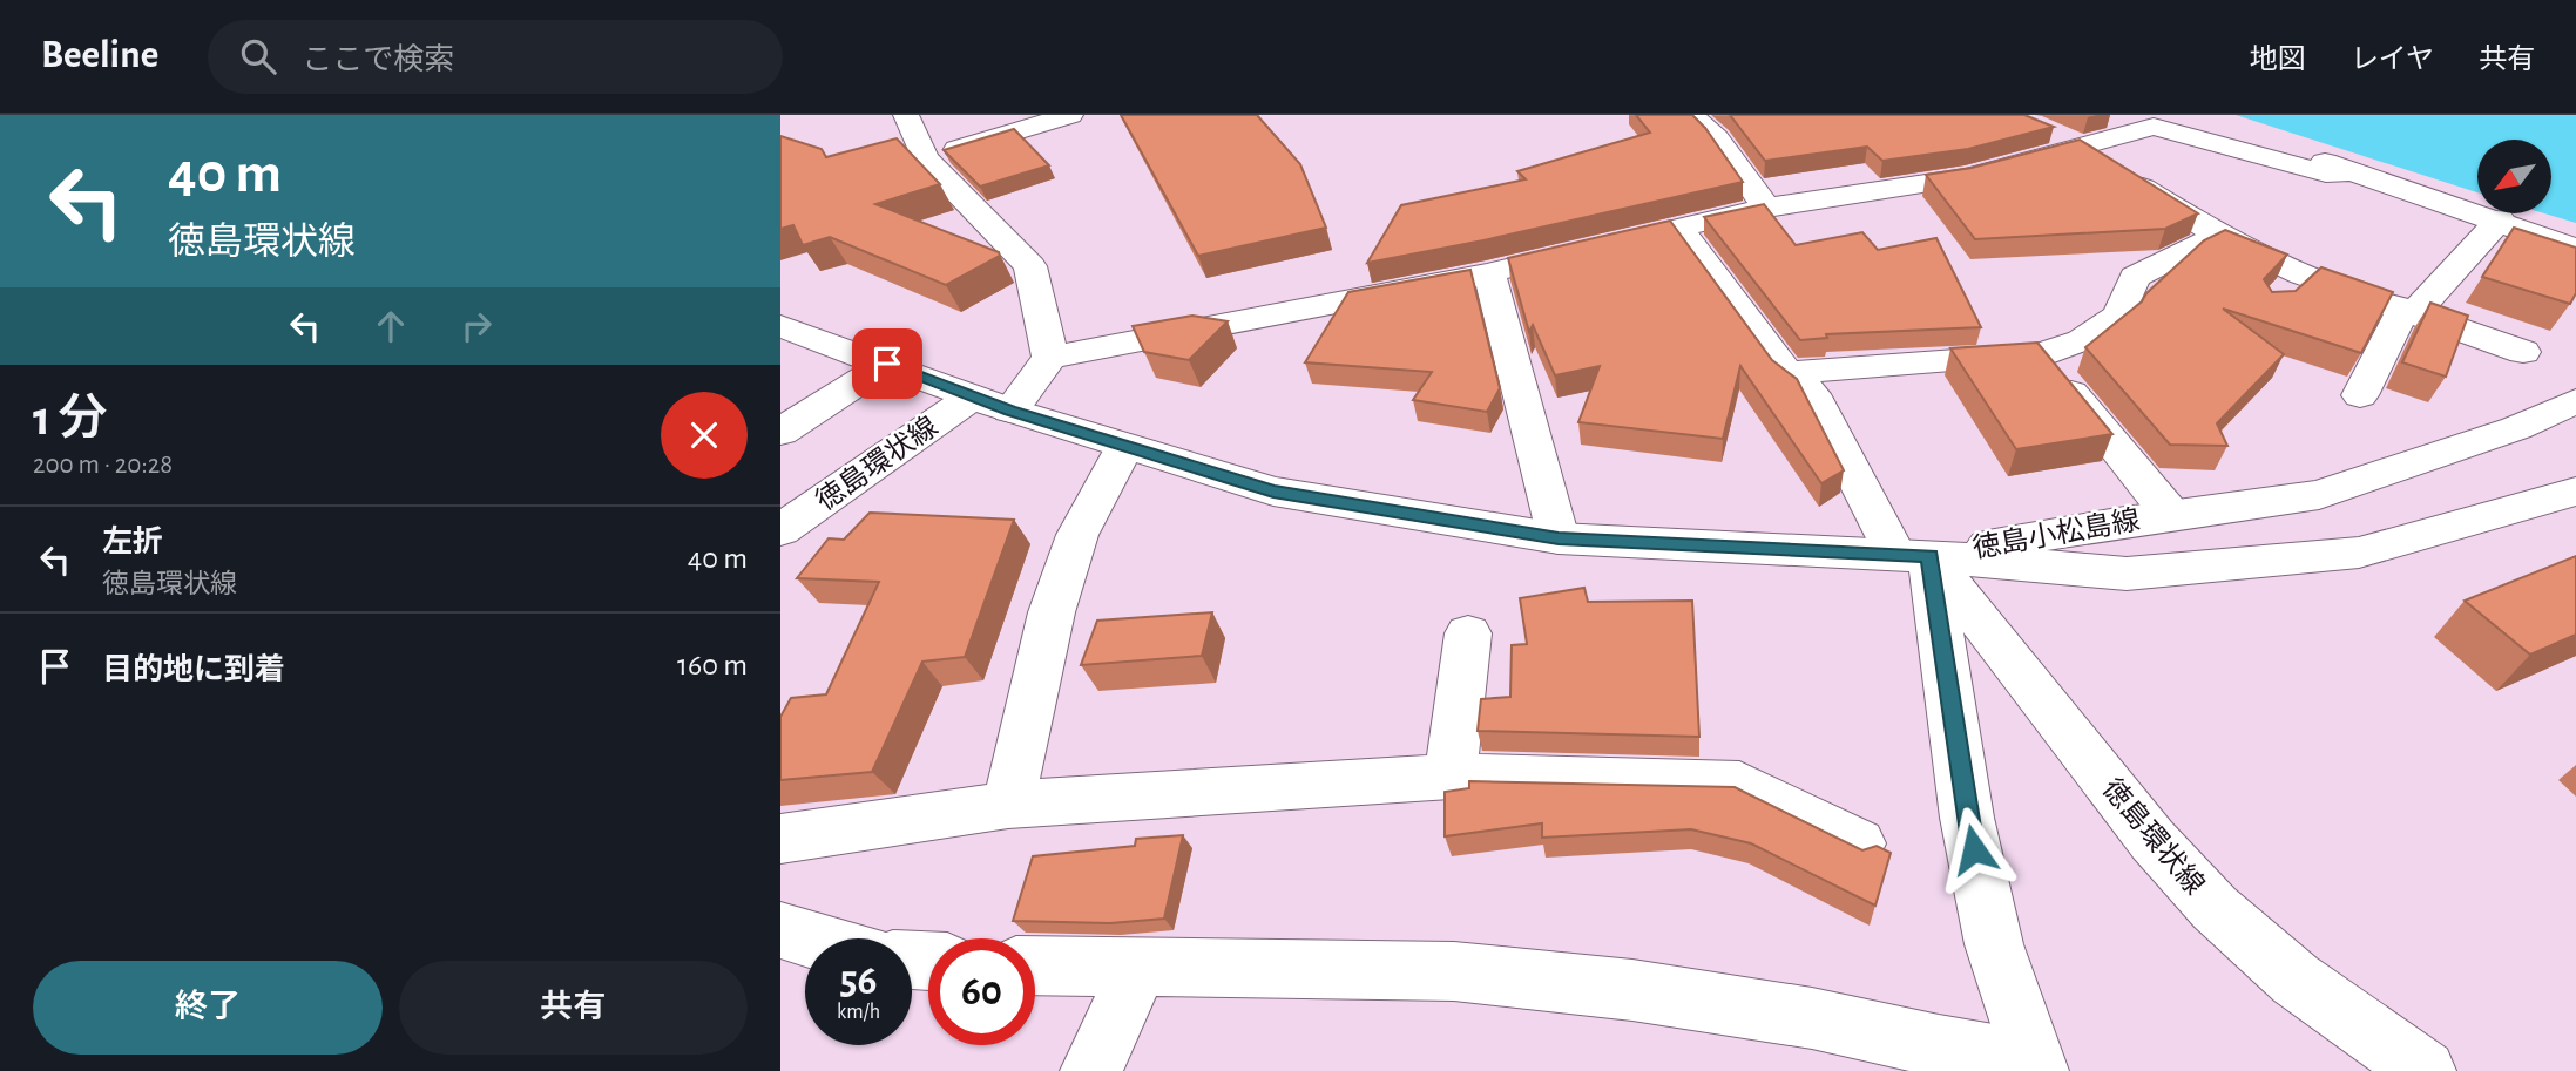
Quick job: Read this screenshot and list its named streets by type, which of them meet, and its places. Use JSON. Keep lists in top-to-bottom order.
{
  "streets": {
    "street": ["徳島環状線", "徳島小松島線"]
  },
  "crossings": [
    ["徳島環状線", "徳島小松島線"]
  ],
  "north": "bottom left",
  "page": {
    "header": "Beeline",
    "search": "ここで検索",
    "nav": ["地図", "レイヤ", "共有"],
    "turn": ["40 m", "徳島環状線"],
    "heading": ["1 分", "200 m · 20:28"],
    "list": [
      {
        "name": "左折",
        "note": "徳島環状線",
        "value": "40 m"
      },
      {
        "name": "目的地に到着",
        "value": "160 m"
      }
    ],
    "speed": "56 km/h",
    "limit": "60",
    "buttons": ["終了", "共有"]
  }
}
